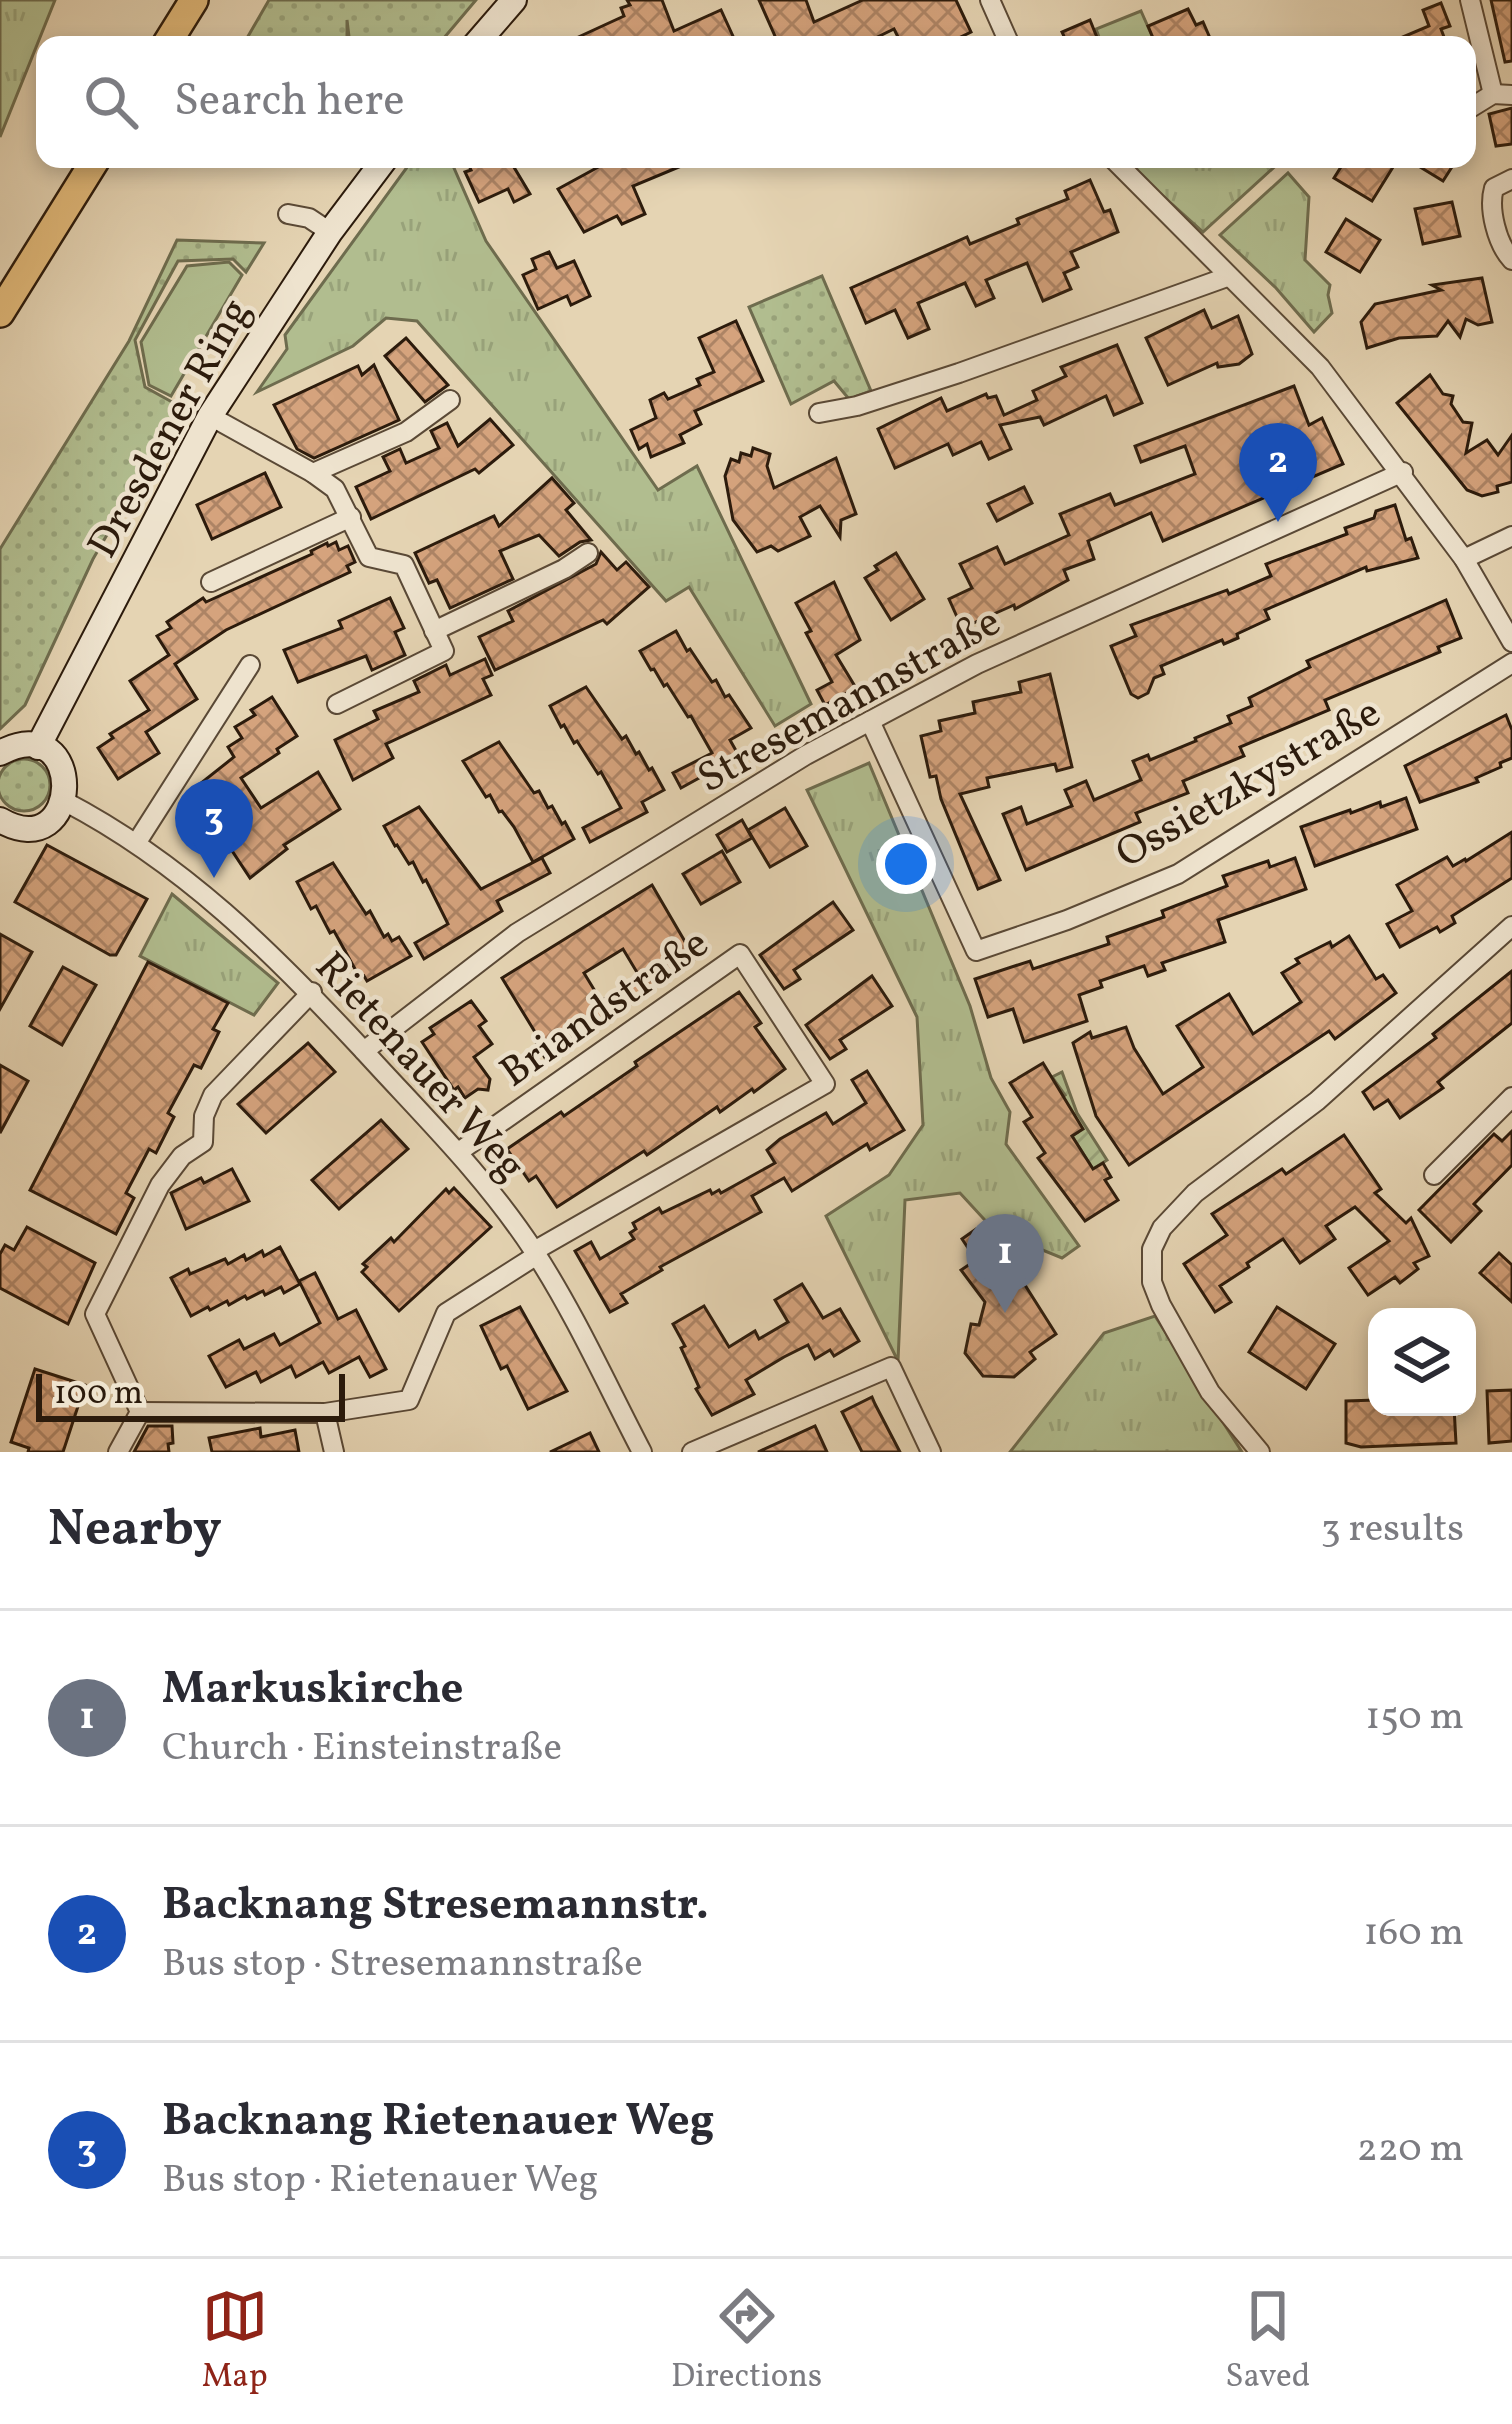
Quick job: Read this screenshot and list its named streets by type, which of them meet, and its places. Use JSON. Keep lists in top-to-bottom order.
{
  "streets": {
    "street": [
      "Dresdener Ring",
      "Stresemannstraße",
      "Ossietzkystraße",
      "Briandstraße",
      "Rietenauer Weg"
    ]
  },
  "crossings": [
    ["Stresemannstraße", "Ossietzkystraße"],
    ["Stresemannstraße", "Rietenauer Weg"],
    ["Briandstraße", "Rietenauer Weg"]
  ],
  "scale_bar": "100 m",
  "page": {
    "search": "Search here",
    "pins": ["2", "3", "1"],
    "scale": "100 m",
    "heading": ["Nearby", "3 results"],
    "list": [
      {
        "mark": "1",
        "name": "Markuskirche",
        "note": "Church · Einsteinstraße",
        "value": "150 m"
      },
      {
        "mark": "2",
        "name": "Backnang Stresemannstr.",
        "note": "Bus stop · Stresemannstraße",
        "value": "160 m"
      },
      {
        "mark": "3",
        "name": "Backnang Rietenauer Weg",
        "note": "Bus stop · Rietenauer Weg",
        "value": "220 m"
      }
    ],
    "nav": ["Map", "Directions", "Saved"]
  }
}
